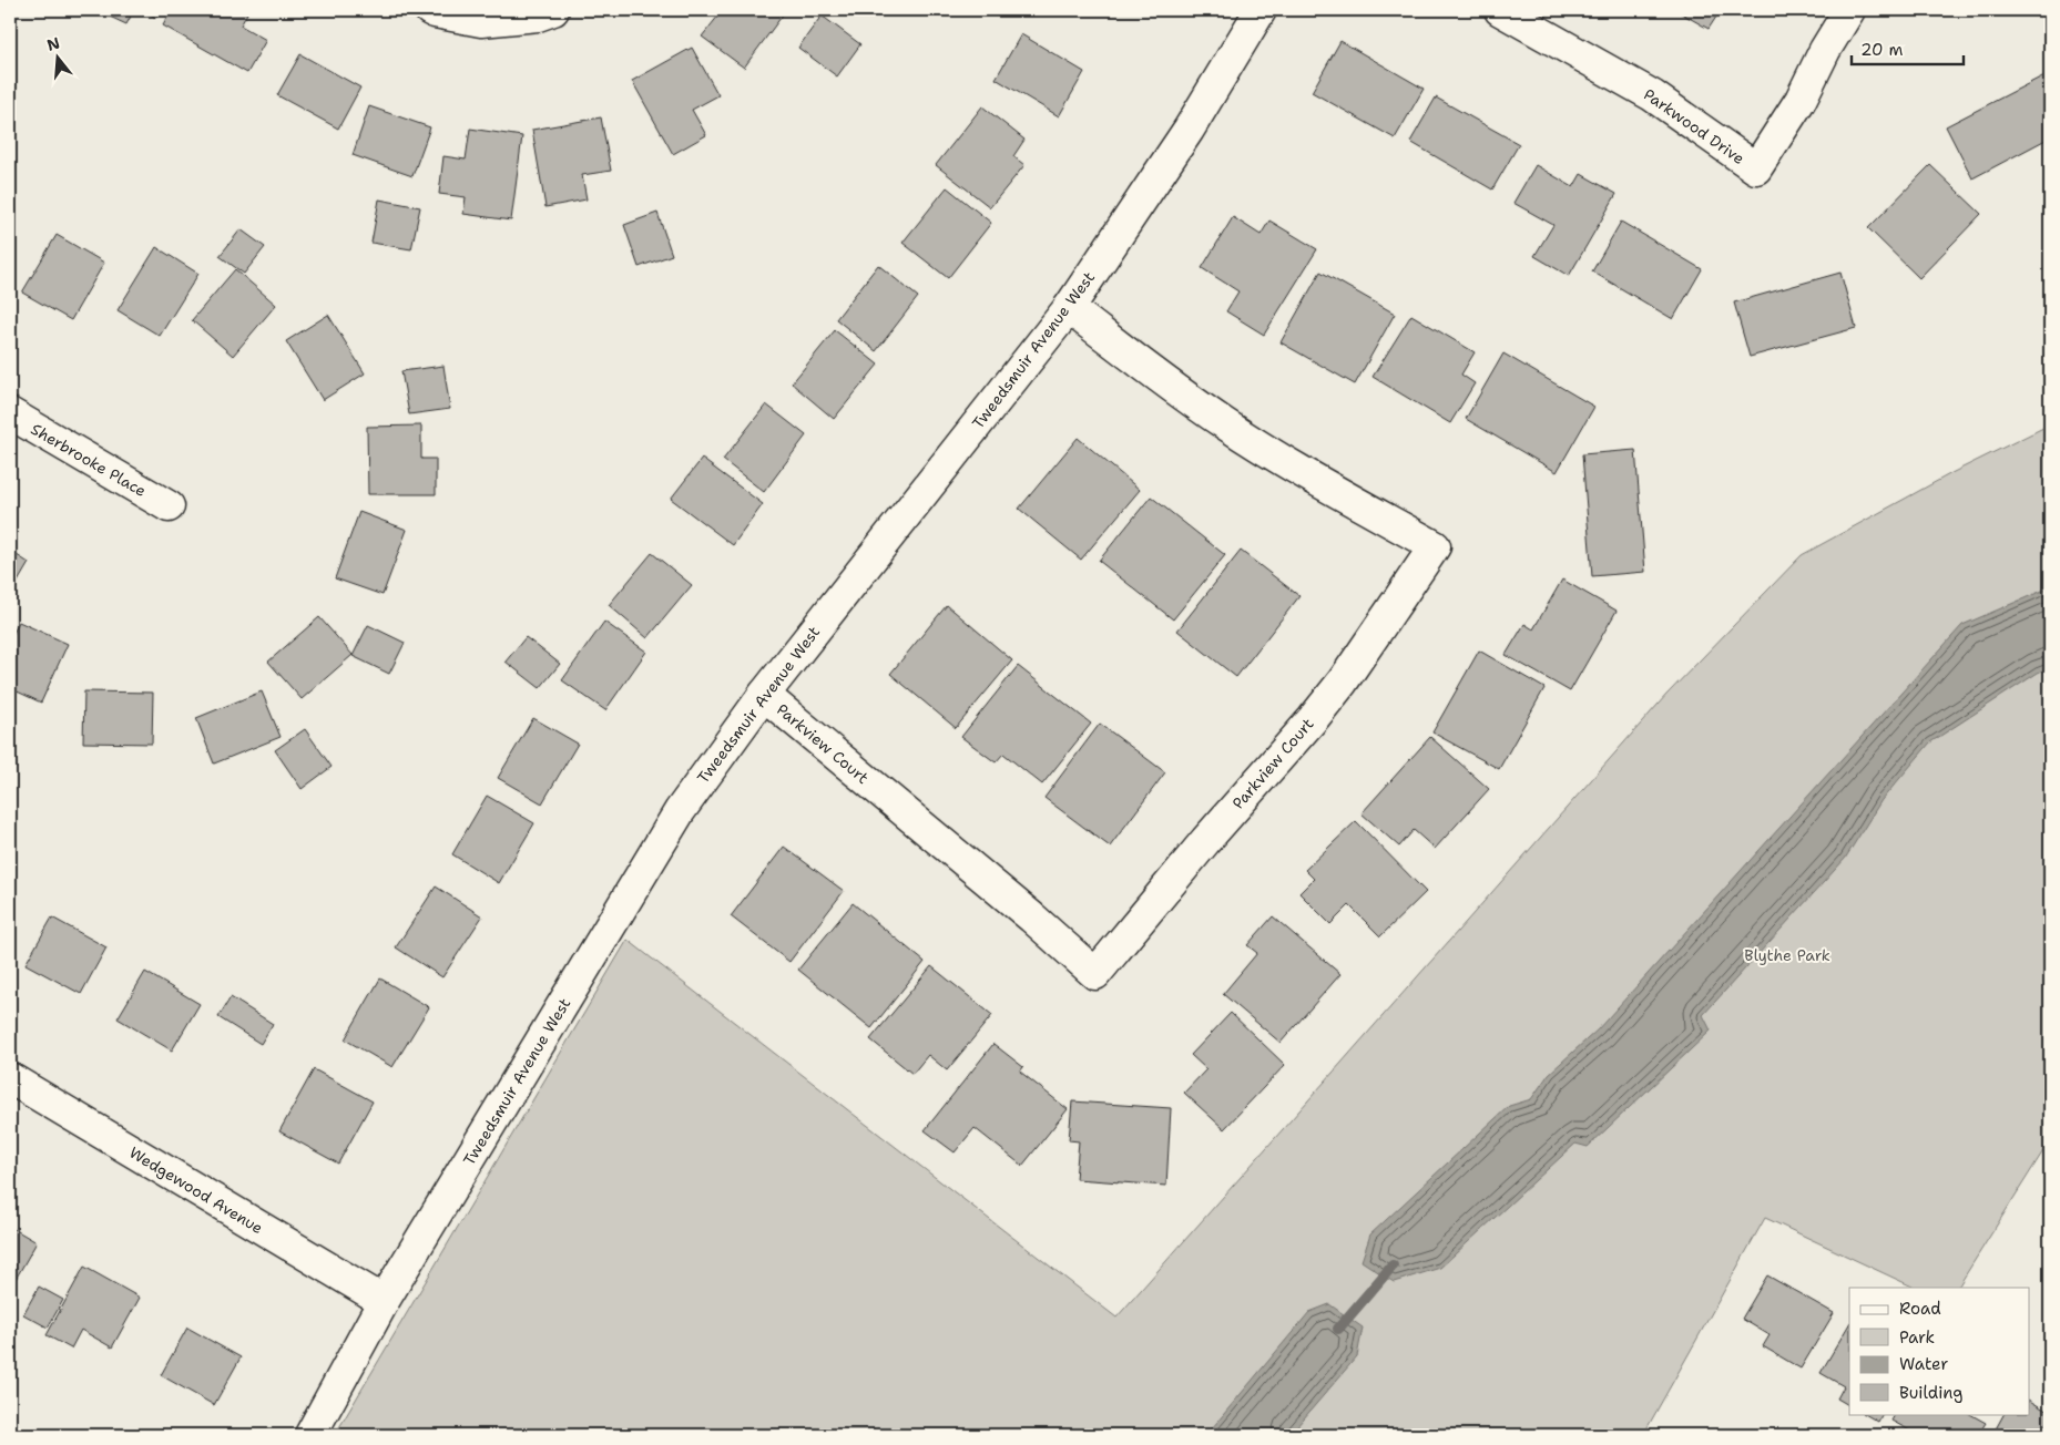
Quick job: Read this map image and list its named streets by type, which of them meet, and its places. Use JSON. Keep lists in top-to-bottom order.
{
  "streets": {
    "street": [
      "Parkwood Drive",
      "Tweedsmuir Avenue West",
      "Sherbrooke Place",
      "Parkview Court",
      "Wedgewood Avenue"
    ]
  },
  "crossings": [
    ["Tweedsmuir Avenue West", "Parkview Court"],
    ["Tweedsmuir Avenue West", "Wedgewood Avenue"]
  ],
  "parks": ["Blythe Park"],
  "legend": [
    "Road",
    "Park",
    "Water",
    "Building"
  ],
  "scale_bar": "20 m",
  "north": "top"
}
